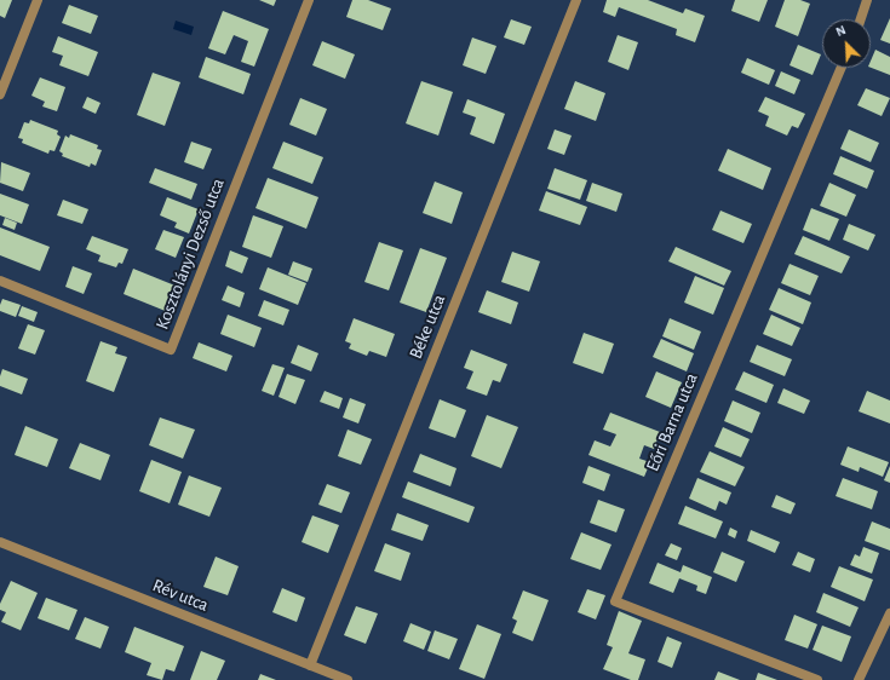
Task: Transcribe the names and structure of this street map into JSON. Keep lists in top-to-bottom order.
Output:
{
  "streets": {
    "street": [
      "Kosztolányi Dezső utca",
      "Béke utca",
      "Eőri Barna utca",
      "Rév utca"
    ]
  },
  "crossings": [
    ["Béke utca", "Rév utca"]
  ],
  "north": "top left"
}
